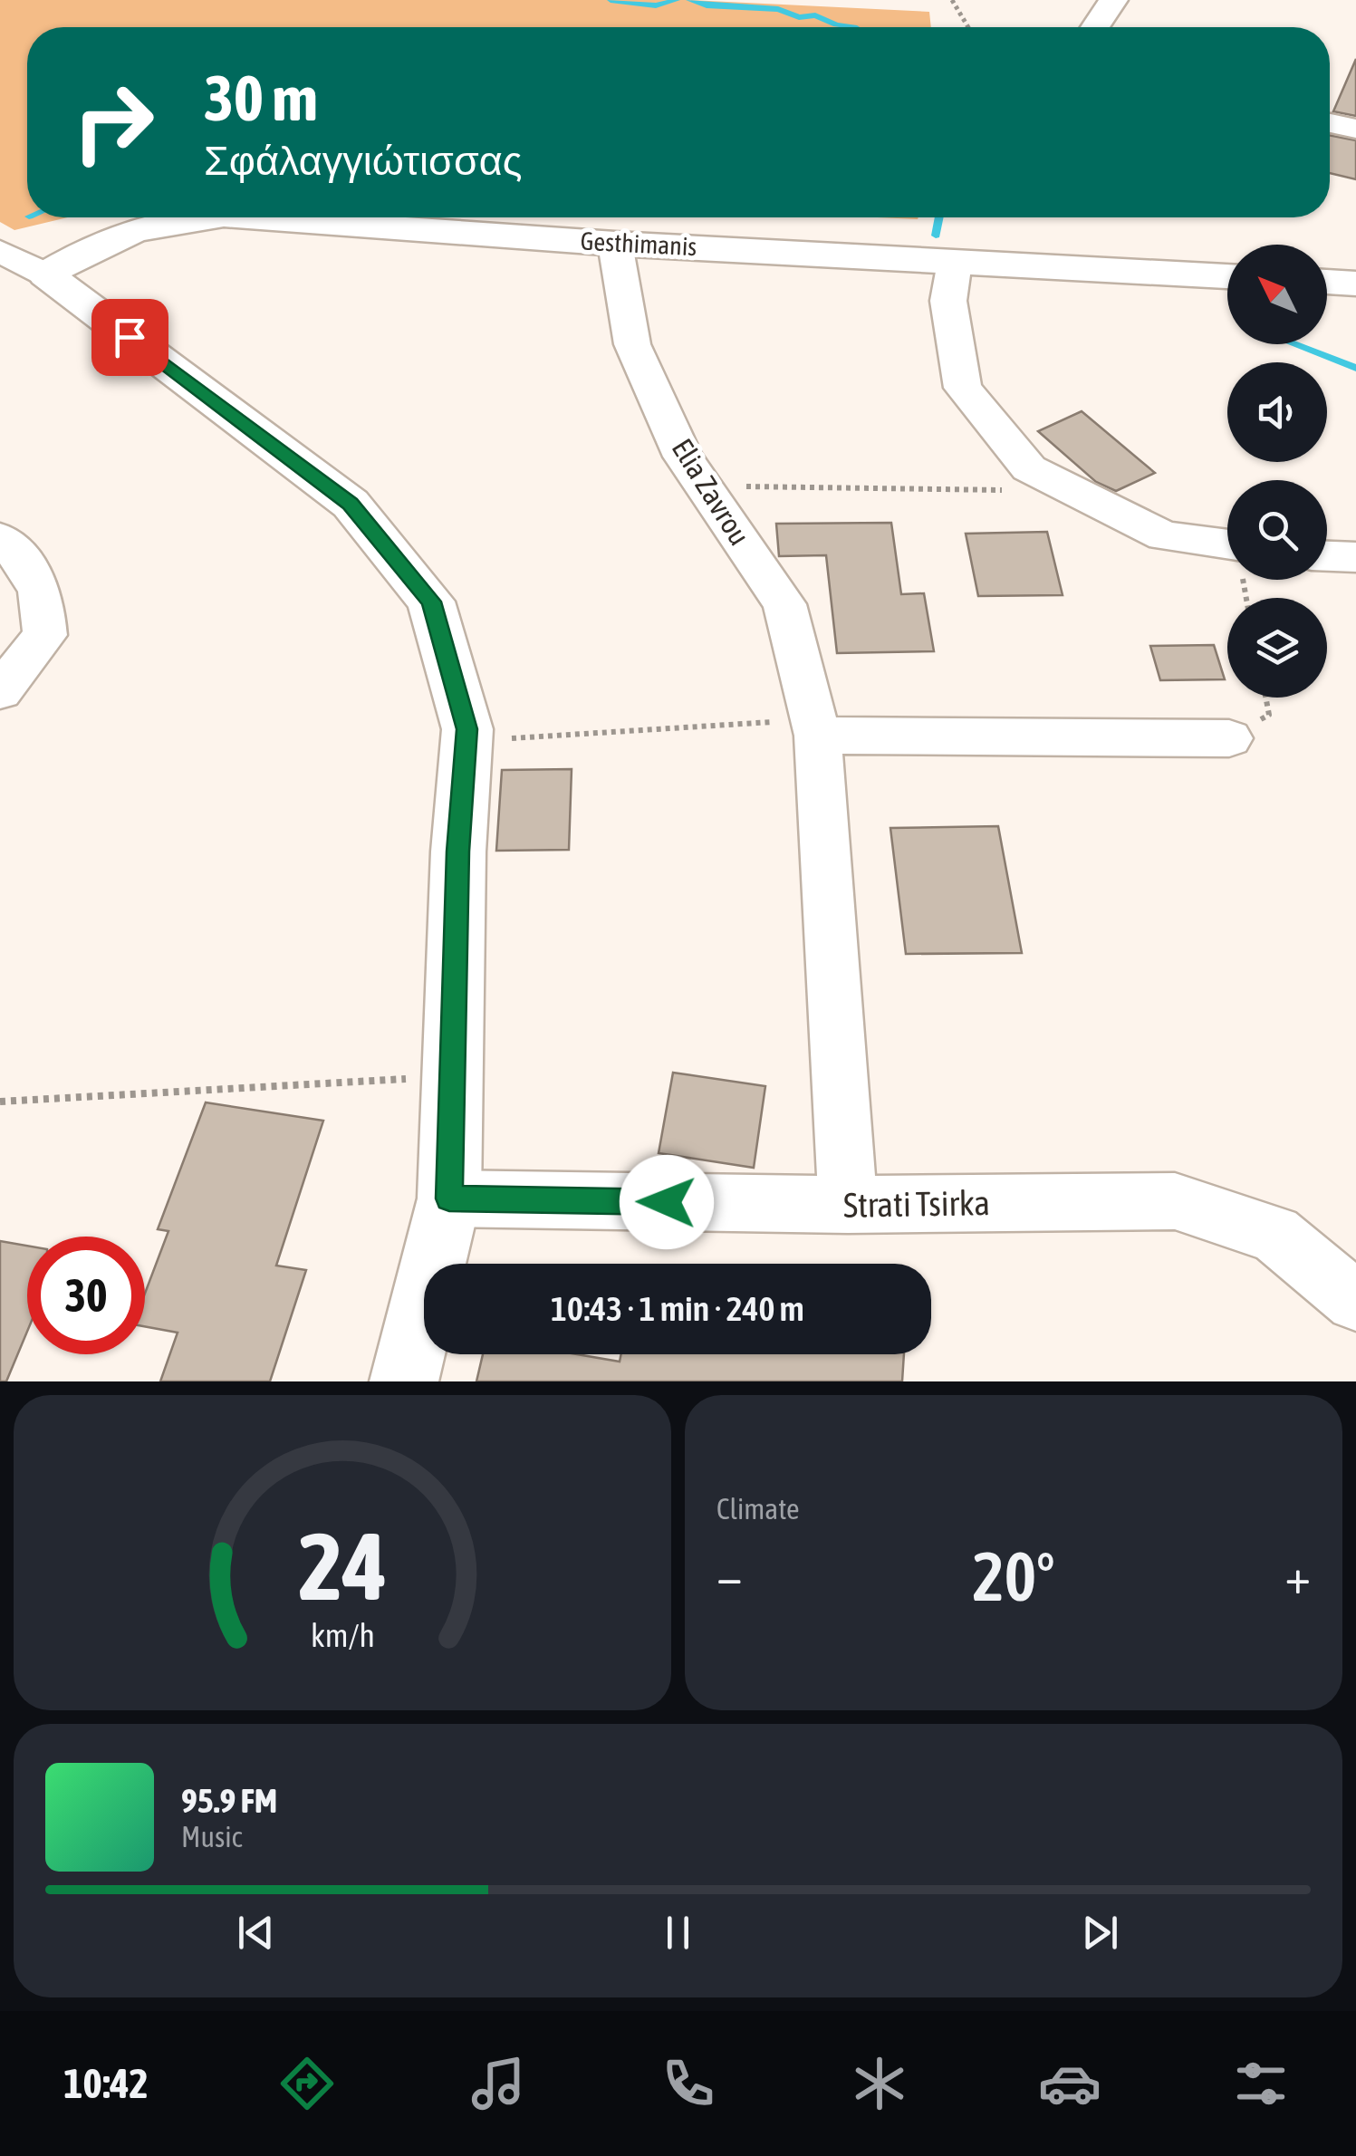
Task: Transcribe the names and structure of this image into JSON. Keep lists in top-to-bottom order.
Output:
{
  "streets": {
    "street": ["Gesthimanis", "Elia Zavrou", "Strati Tsirka"]
  },
  "crossings": [
    ["Gesthimanis", "Elia Zavrou"],
    ["Elia Zavrou", "Strati Tsirka"]
  ],
  "north": "top left",
  "page": {
    "turn": ["30 m", "Σφάλαγγιώτισσας"],
    "limit": "30",
    "trip": "10:43 · 1 min · 240 m",
    "tile": "Climate",
    "heat": ["−", "20°", "+"],
    "song": ["95.9 FM", "Music"],
    "tabs": "10:42",
    "gauge": ["24", "km/h"]
  }
}
